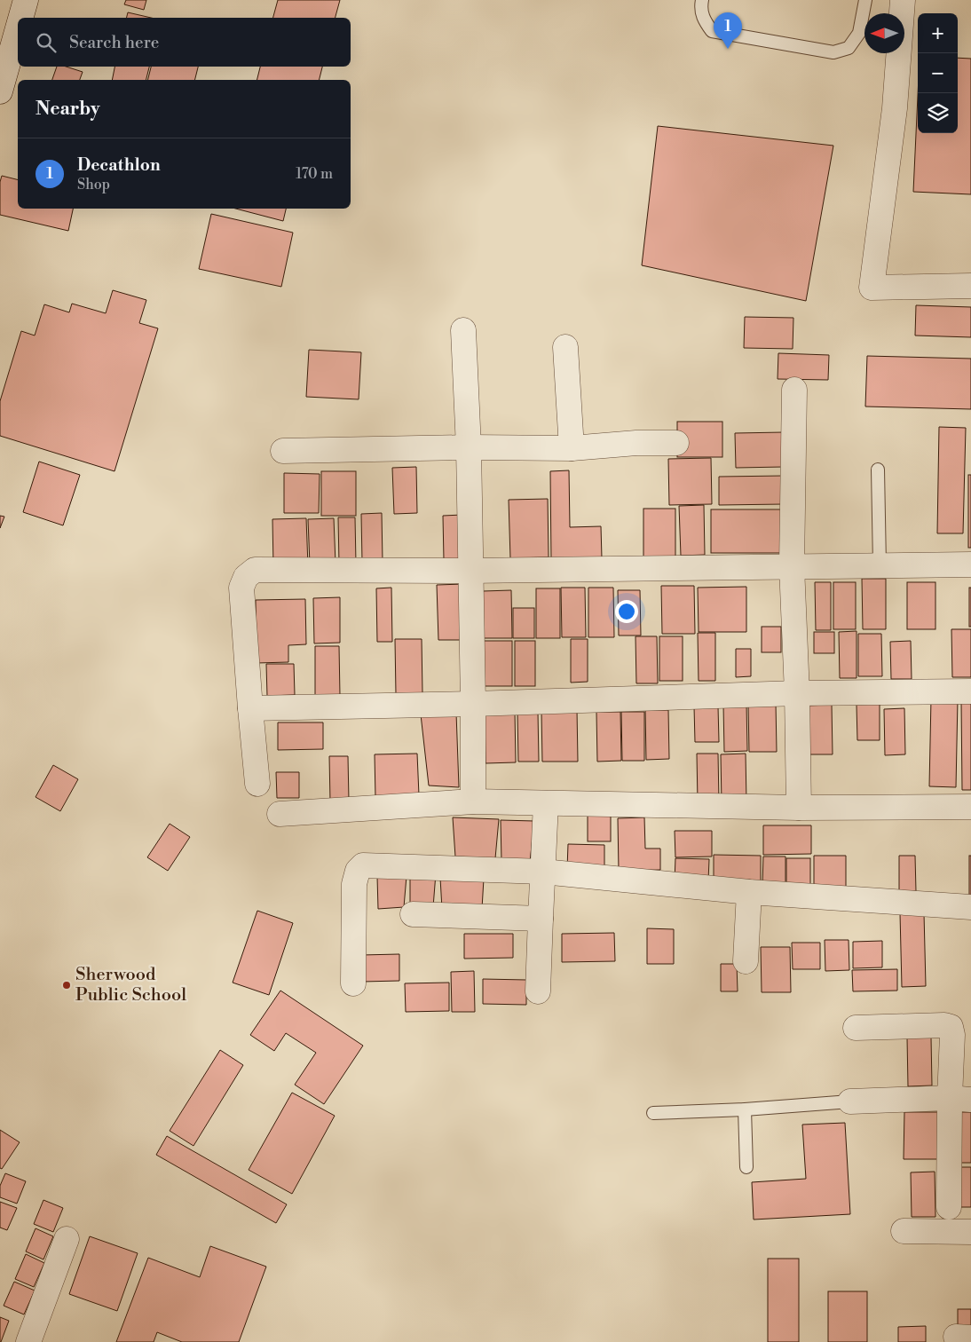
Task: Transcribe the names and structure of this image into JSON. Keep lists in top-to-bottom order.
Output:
{
  "places": ["Sherwood Public School"],
  "north": "left",
  "page": {
    "pins": "1",
    "map_buttons": ["+", "−"],
    "search": "Search here",
    "heading": "Nearby",
    "list": [
      {
        "mark": "1",
        "name": "Decathlon",
        "note": "Shop",
        "value": "170 m"
      }
    ]
  }
}
